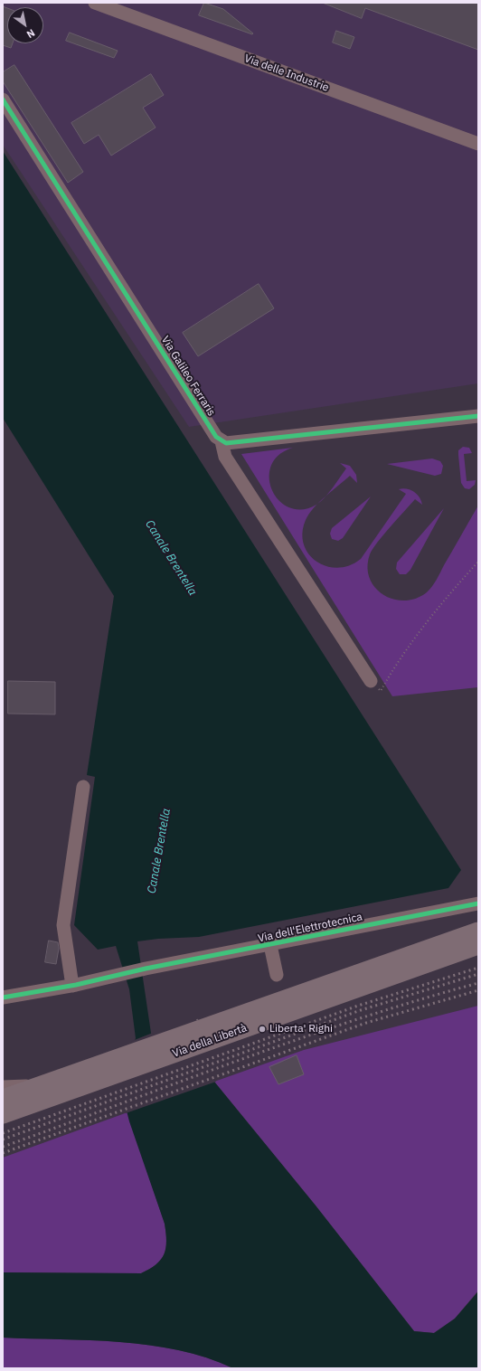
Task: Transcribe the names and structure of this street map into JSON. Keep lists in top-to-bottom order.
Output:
{
  "streets": {
    "highway": ["Via della Libertà"],
    "street": ["Via delle Industrie", "Via Galileo Ferraris", "Via dell'Elettrotecnica"]
  },
  "water": ["Canale Brentella"],
  "places": ["Liberta' Righi"],
  "north": "bottom right"
}
